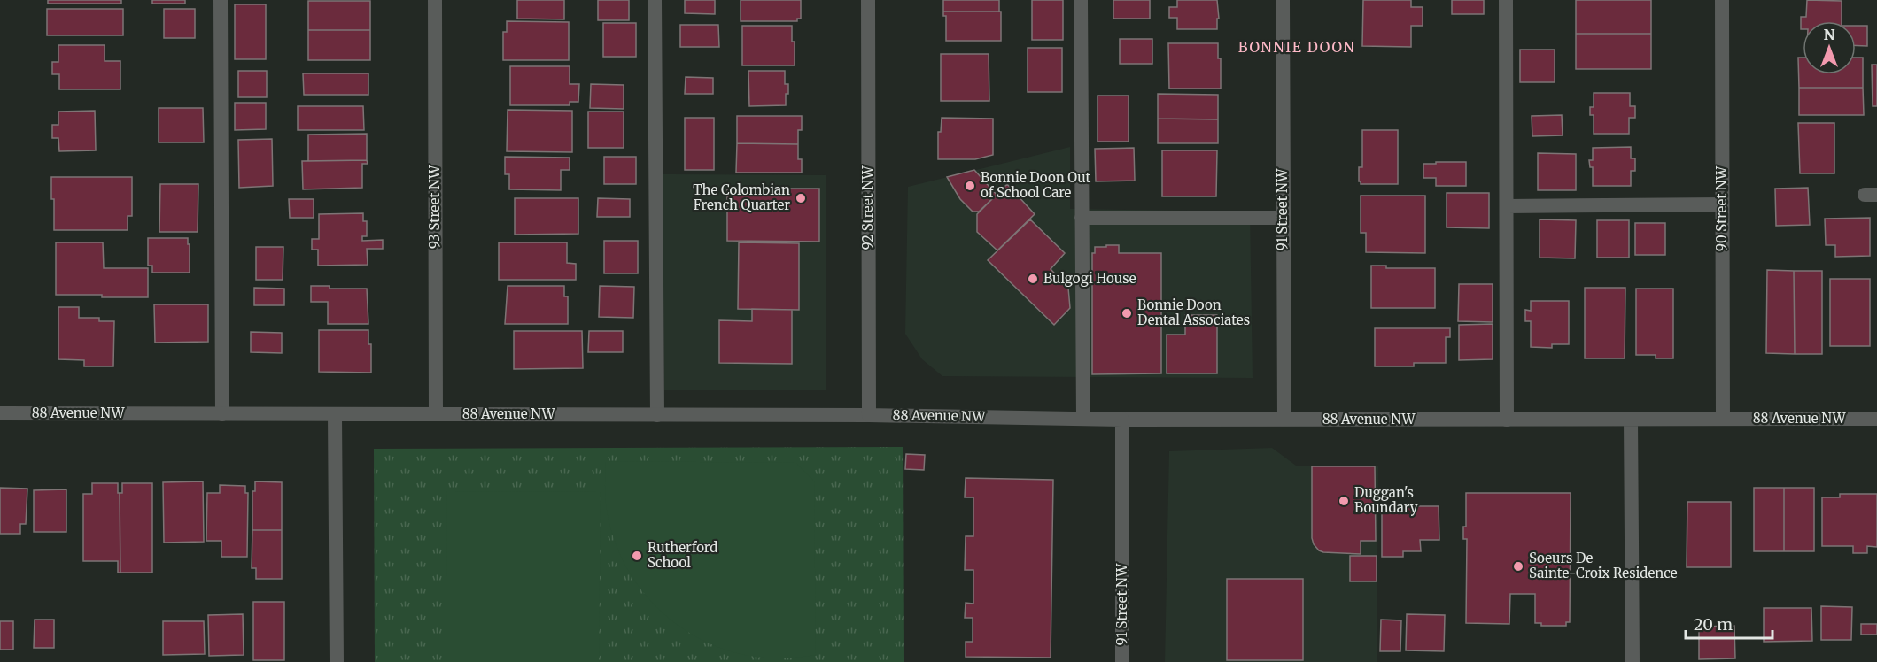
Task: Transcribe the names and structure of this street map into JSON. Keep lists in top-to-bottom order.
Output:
{
  "streets": {
    "street": [
      "93 Street NW",
      "92 Street NW",
      "90 Street NW",
      "91 Street NW",
      "88 Avenue NW"
    ]
  },
  "crossings": [
    ["93 Street NW", "88 Avenue NW"],
    ["92 Street NW", "88 Avenue NW"],
    ["90 Street NW", "88 Avenue NW"],
    ["91 Street NW", "88 Avenue NW"]
  ],
  "districts": ["BONNIE DOON"],
  "places": [
    "Bonnie Doon Out of School Care",
    "The Colombian French Quarter",
    "Bulgogi House",
    "Bonnie Doon Dental Associates",
    "Duggan's Boundary",
    "Rutherford School",
    "Soeurs De Sainte-Croix Residence"
  ],
  "scale_bar": "20 m",
  "north": "top"
}
